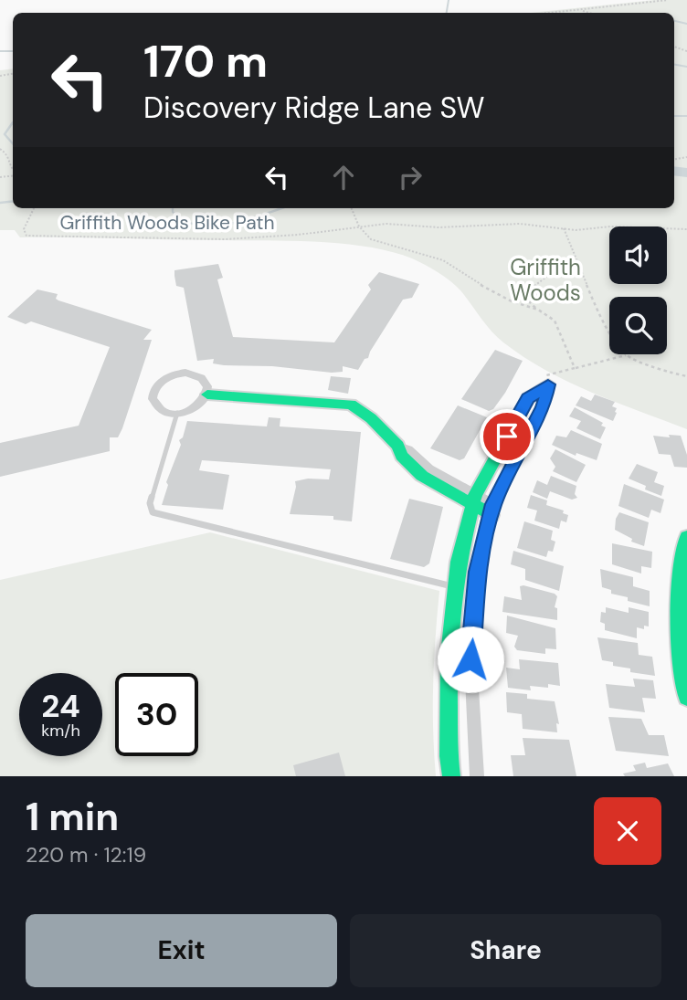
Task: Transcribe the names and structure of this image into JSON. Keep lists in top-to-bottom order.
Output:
{
  "streets": {
    "path": ["Griffith Woods Bike Path"]
  },
  "parks": ["Griffith Woods"],
  "page": {
    "turn": ["170 m", "Discovery Ridge Lane SW"],
    "speed": "24 km/h",
    "limit": "30",
    "heading": ["1 min", "220 m · 12:19"],
    "buttons": ["Exit", "Share"]
  }
}
